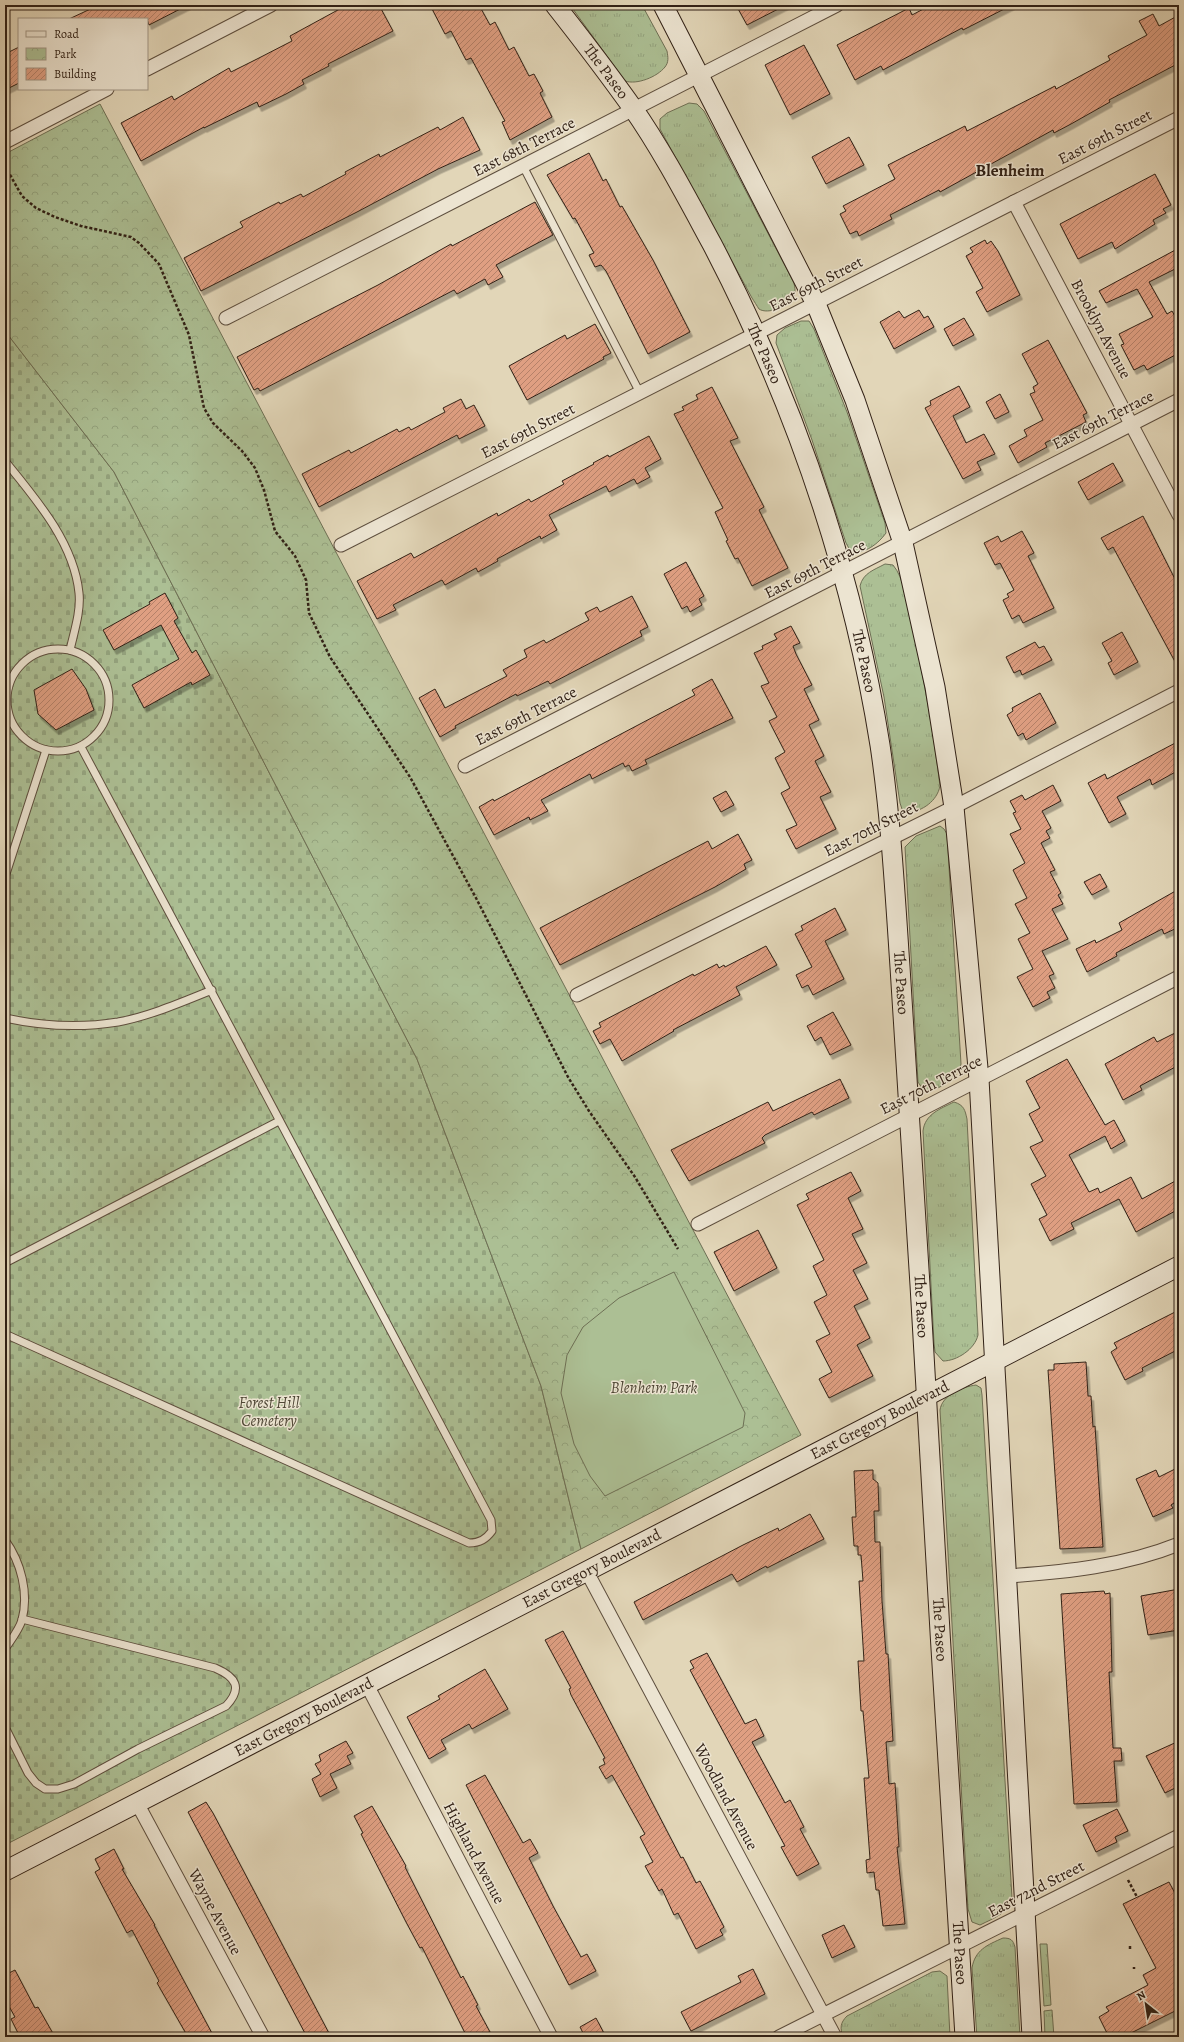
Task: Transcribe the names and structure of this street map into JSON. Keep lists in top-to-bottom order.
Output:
{
  "streets": {
    "main road": ["The Paseo", "East Gregory Boulevard"],
    "street": [
      "East 69th Street",
      "East 68th Terrace",
      "Brooklyn Avenue",
      "East 69th Terrace",
      "East 70th Street",
      "East 70th Terrace",
      "Woodland Avenue",
      "Highland Avenue",
      "East 72nd Street",
      "Wayne Avenue"
    ]
  },
  "crossings": [
    ["The Paseo", "East 69th Street"],
    ["The Paseo", "East 68th Terrace"],
    ["The Paseo", "East 69th Terrace"],
    ["The Paseo", "East 70th Street"],
    ["The Paseo", "East 70th Terrace"],
    ["The Paseo", "East Gregory Boulevard"],
    ["The Paseo", "East 72nd Street"],
    ["East 69th Street", "Brooklyn Avenue"],
    ["Brooklyn Avenue", "East 69th Terrace"],
    ["East Gregory Boulevard", "Woodland Avenue"],
    ["East Gregory Boulevard", "Highland Avenue"],
    ["East Gregory Boulevard", "Wayne Avenue"],
    ["Woodland Avenue", "East 72nd Street"]
  ],
  "districts": ["Blenheim"],
  "parks": ["Blenheim Park", "Forest Hill Cemetery"],
  "legend": ["Road", "Park", "Building"],
  "north": "top left"
}
